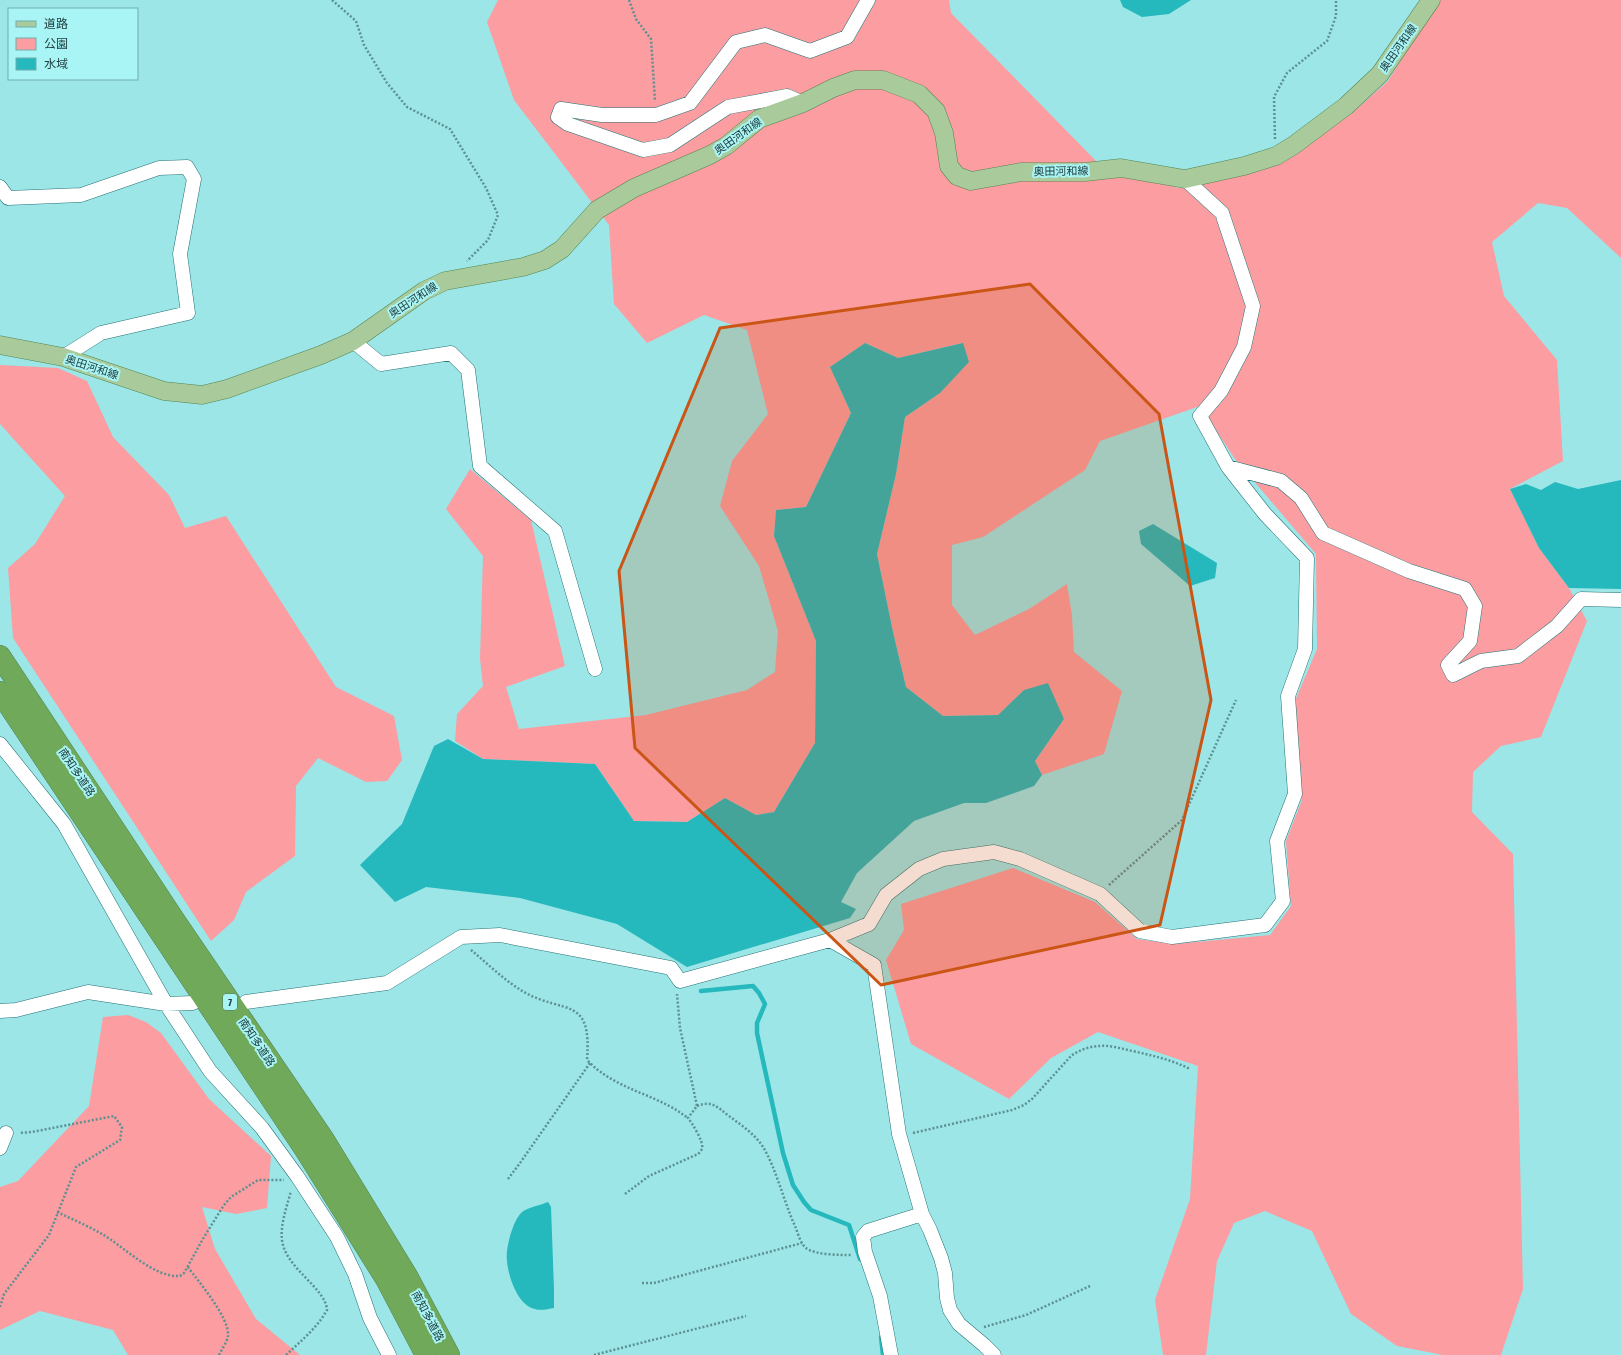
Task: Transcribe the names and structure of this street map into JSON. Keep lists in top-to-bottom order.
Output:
{
  "streets": {
    "highway": ["南知多道路", "7"],
    "main road": ["奥田河和線"]
  },
  "legend": ["道路", "公園", "水域"]
}
